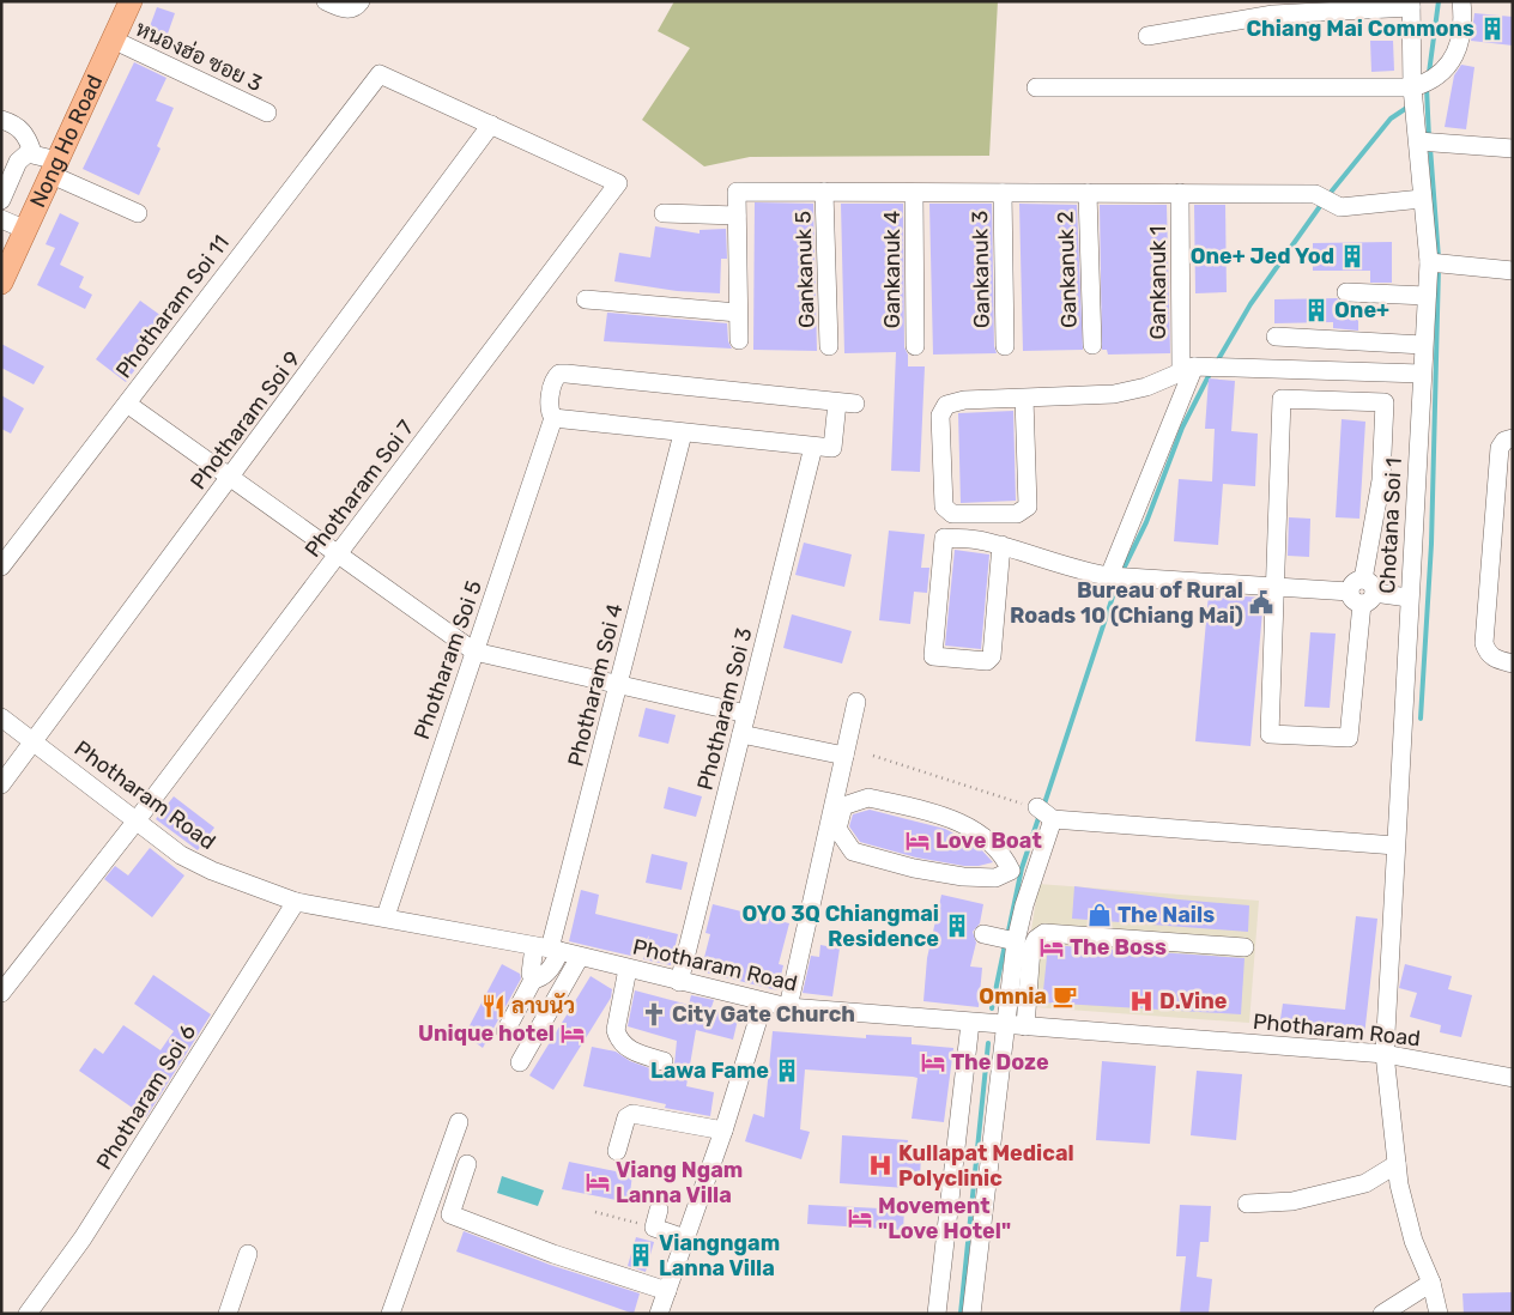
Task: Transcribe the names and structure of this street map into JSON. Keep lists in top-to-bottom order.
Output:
{
  "streets": {
    "main road": ["Nong Ho Road"],
    "street": [
      "หนองฮ่อ ซอย 3",
      "Gankanuk 5",
      "Gankanuk 4",
      "Gankanuk 3",
      "Gankanuk 2",
      "Gankanuk 1",
      "Photharam Soi 11",
      "Photharam Soi 9",
      "Photharam Soi 7",
      "Chotana Soi 1",
      "Photharam Soi 5",
      "Photharam Soi 4",
      "Photharam Soi 3",
      "Photharam Road",
      "Photharam Soi 6"
    ]
  },
  "crossings": [
    ["หนองฮ่อ ซอย 3", "Nong Ho Road"],
    ["Photharam Soi 11", "Photharam Soi 9"],
    ["Photharam Soi 11", "Photharam Soi 7"],
    ["Photharam Soi 9", "Photharam Soi 7"],
    ["Photharam Soi 9", "Photharam Road"],
    ["Photharam Soi 7", "Photharam Road"],
    ["Chotana Soi 1", "Photharam Road"],
    ["Photharam Soi 5", "Photharam Road"],
    ["Photharam Soi 4", "Photharam Road"],
    ["Photharam Soi 3", "Photharam Road"],
    ["Photharam Road", "Photharam Soi 6"]
  ],
  "places": {
    "building": [
      "Chiang Mai Commons",
      "One+ Jed Yod",
      "One+",
      "OYO 3Q Chiangmai Residence",
      "Lawa Fame",
      "Viangngam Lanna Villa"
    ],
    "public building": ["Bureau of Rural Roads 10 (Chiang Mai)"],
    "hotel": [
      "Love Boat",
      "The Boss",
      "Unique hotel",
      "The Doze",
      "Viang Ngam Lanna Villa",
      "Movement \"Love Hotel\""
    ],
    "shop": ["The Nails"],
    "cafe": ["Omnia"],
    "hospital": ["D.Vine", "Kullapat Medical Polyclinic"],
    "restaurant": ["ลาบนัว"],
    "church": ["City Gate Church"]
  }
}
